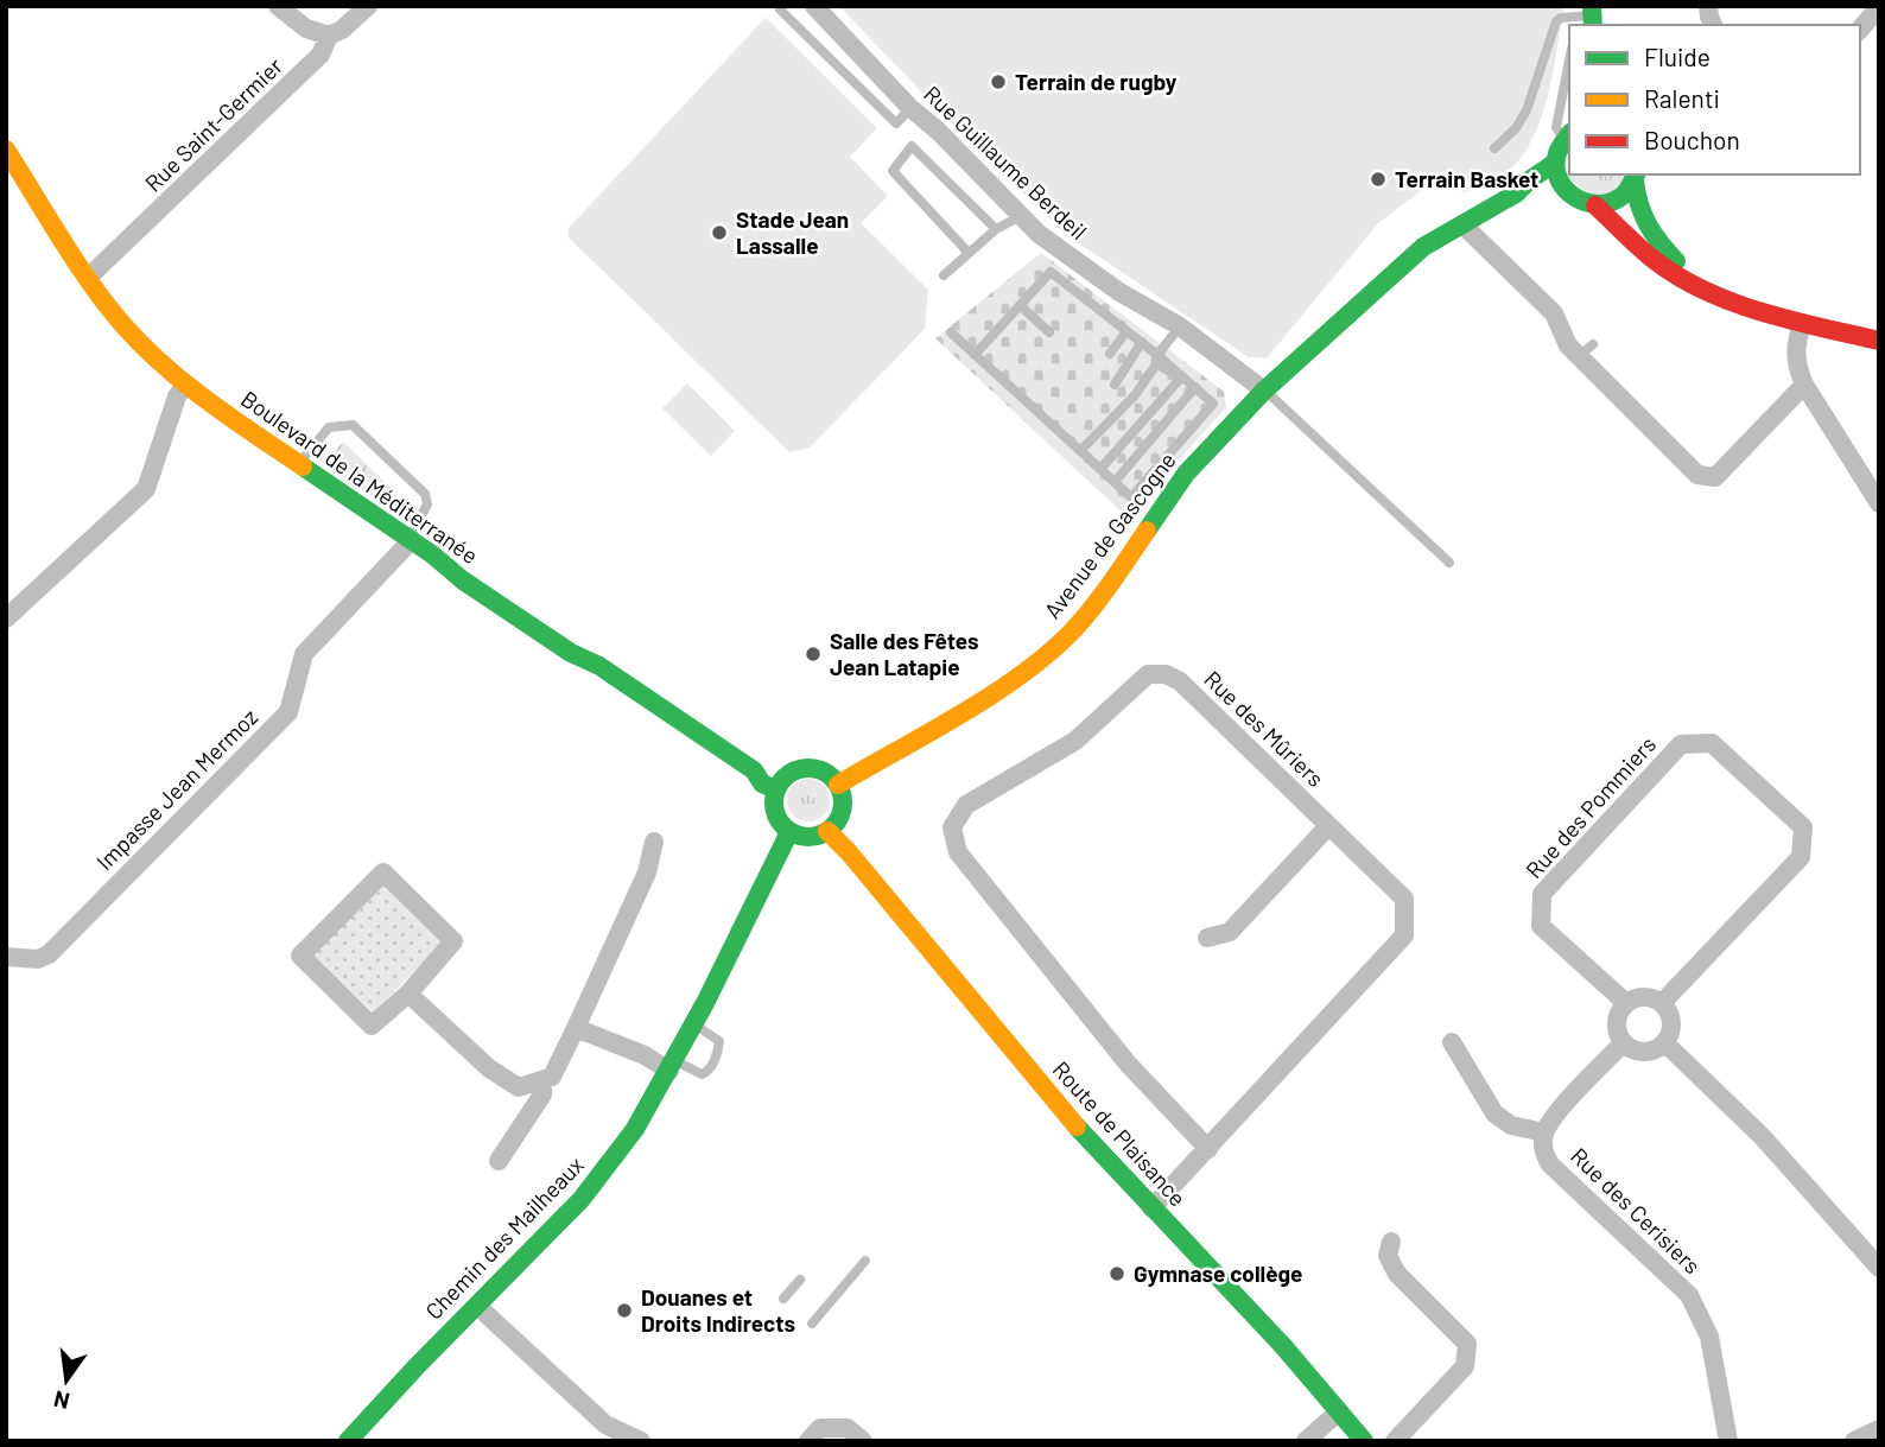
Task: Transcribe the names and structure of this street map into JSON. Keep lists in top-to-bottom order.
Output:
{
  "streets": {
    "main road": [
      "Boulevard de la Méditerranée",
      "Avenue de Gascogne",
      "Route de Plaisance",
      "Chemin des Mailheaux"
    ],
    "street": [
      "Rue Saint-Germier",
      "Rue Guillaume Berdeil",
      "Rue des Mûriers",
      "Impasse Jean Mermoz",
      "Rue des Pommiers",
      "Rue des Cerisiers"
    ]
  },
  "crossings": [
    ["Rue Saint-Germier", "Boulevard de la Méditerranée"],
    ["Rue Guillaume Berdeil", "Avenue de Gascogne"],
    ["Boulevard de la Méditerranée", "Avenue de Gascogne"],
    ["Boulevard de la Méditerranée", "Impasse Jean Mermoz"],
    ["Boulevard de la Méditerranée", "Route de Plaisance"],
    ["Boulevard de la Méditerranée", "Chemin des Mailheaux"],
    ["Avenue de Gascogne", "Route de Plaisance"],
    ["Avenue de Gascogne", "Chemin des Mailheaux"],
    ["Rue des Mûriers", "Route de Plaisance"],
    ["Route de Plaisance", "Chemin des Mailheaux"]
  ],
  "places": [
    "Terrain de rugby",
    "Terrain Basket",
    "Stade Jean Lassalle",
    "Salle des Fêtes Jean Latapie",
    "Gymnase collège",
    "Douanes et Droits Indirects"
  ],
  "legend": ["Fluide", "Ralenti", "Bouchon"],
  "north": "bottom"
}
